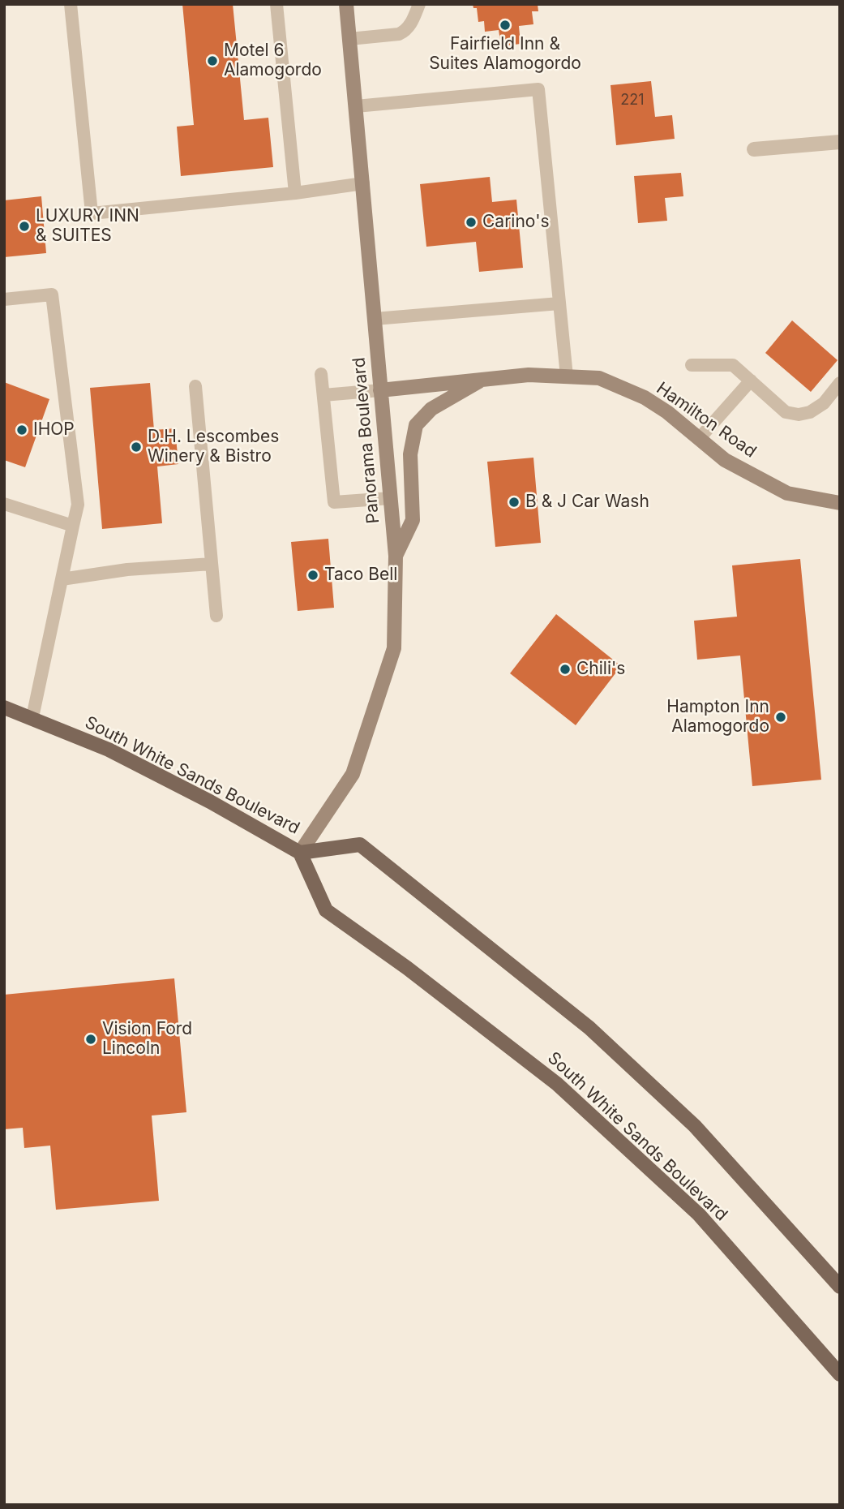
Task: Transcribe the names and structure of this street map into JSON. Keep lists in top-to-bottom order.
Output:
{
  "streets": {
    "main road": ["Hamilton Road", "Panorama Boulevard", "South White Sands Boulevard"]
  },
  "crossings": [
    ["Hamilton Road", "Panorama Boulevard"],
    ["Panorama Boulevard", "South White Sands Boulevard"]
  ],
  "places": [
    "Fairfield Inn & Suites Alamogordo",
    "Motel 6 Alamogordo",
    "Carino's",
    "LUXURY INN & SUITES",
    "IHOP",
    "D.H. Lescombes Winery & Bistro",
    "B & J Car Wash",
    "Taco Bell",
    "Chili's",
    "Hampton Inn Alamogordo",
    "Vision Ford Lincoln"
  ],
  "house_numbers": ["221"]
}
